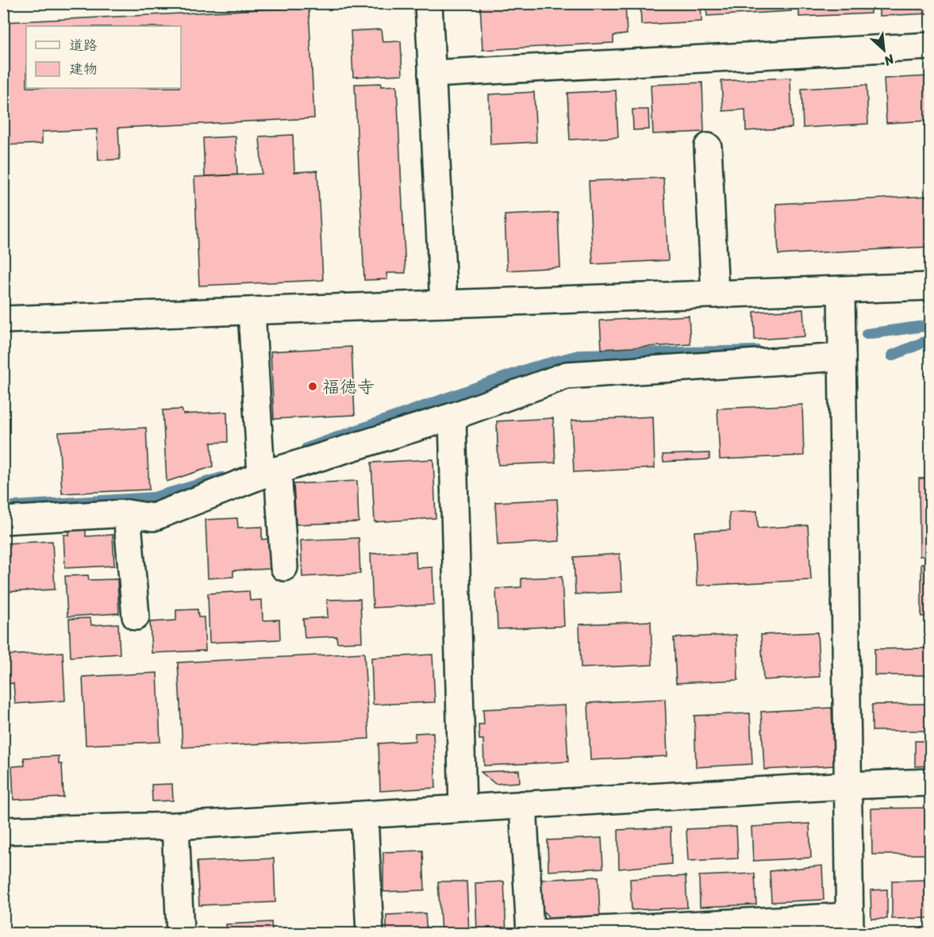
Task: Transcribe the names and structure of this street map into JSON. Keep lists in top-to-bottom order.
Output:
{
  "places": ["福徳寺"],
  "legend": ["道路", "建物"],
  "north": "bottom right"
}
